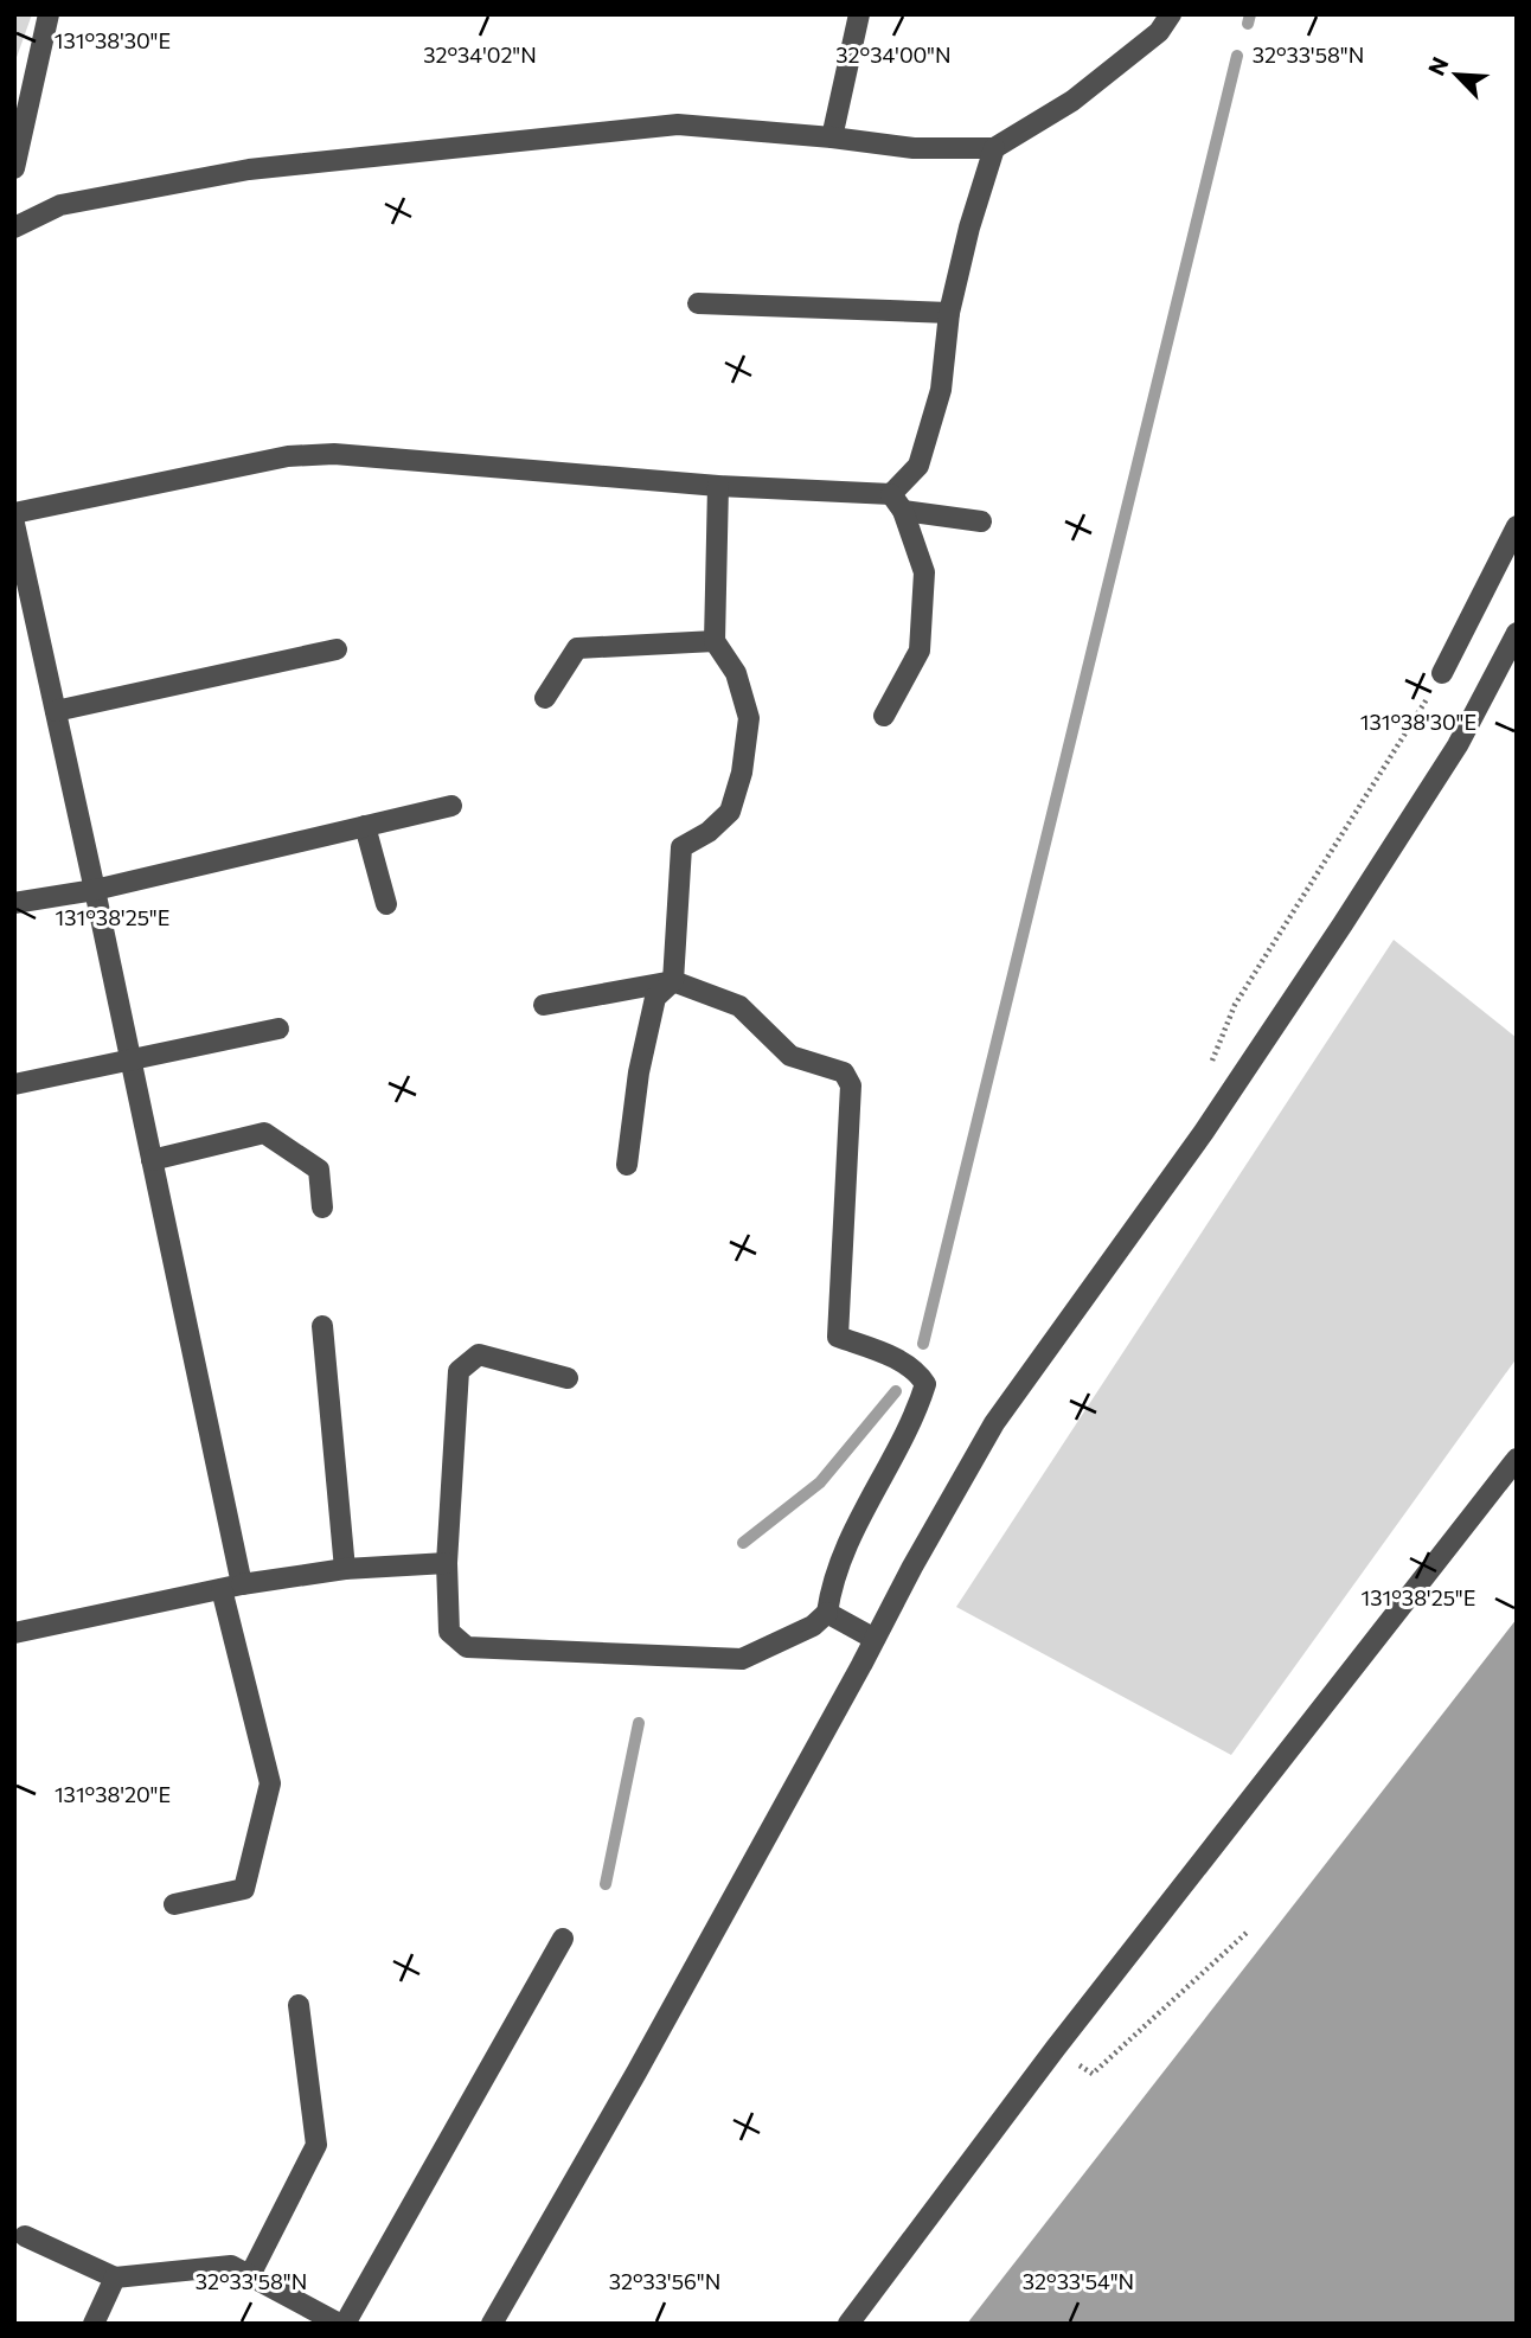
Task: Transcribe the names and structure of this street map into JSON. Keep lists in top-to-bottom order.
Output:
{
  "north": "top left",
  "coordinates": [
    "131°38'30\"E",
    "32°34'02\"N",
    "32°34'00\"N",
    "32°33'58\"N",
    "131°38'25\"E",
    "131°38'20\"E",
    "32°33'56\"N",
    "32°33'54\"N"
  ]
}
